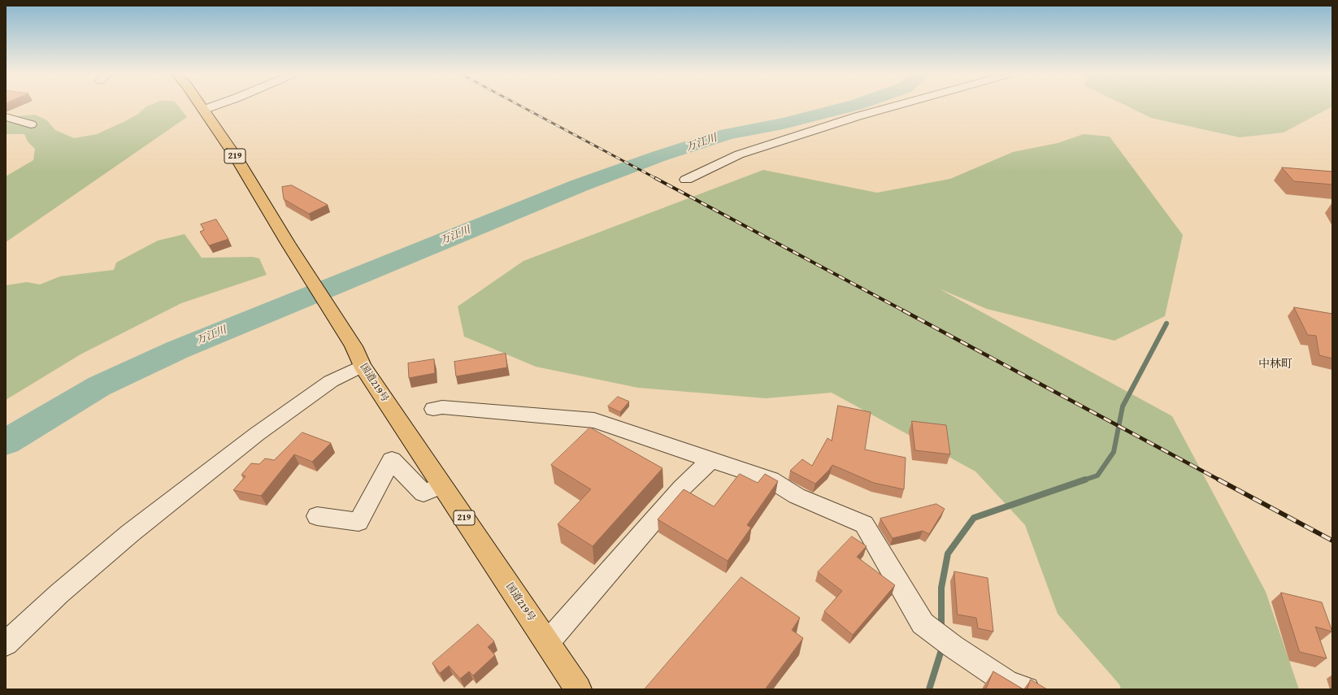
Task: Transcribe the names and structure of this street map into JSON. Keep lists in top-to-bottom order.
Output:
{
  "streets": {
    "highway": ["219", "国道219号"]
  },
  "districts": ["中林町"],
  "water": ["万江川"]
}
